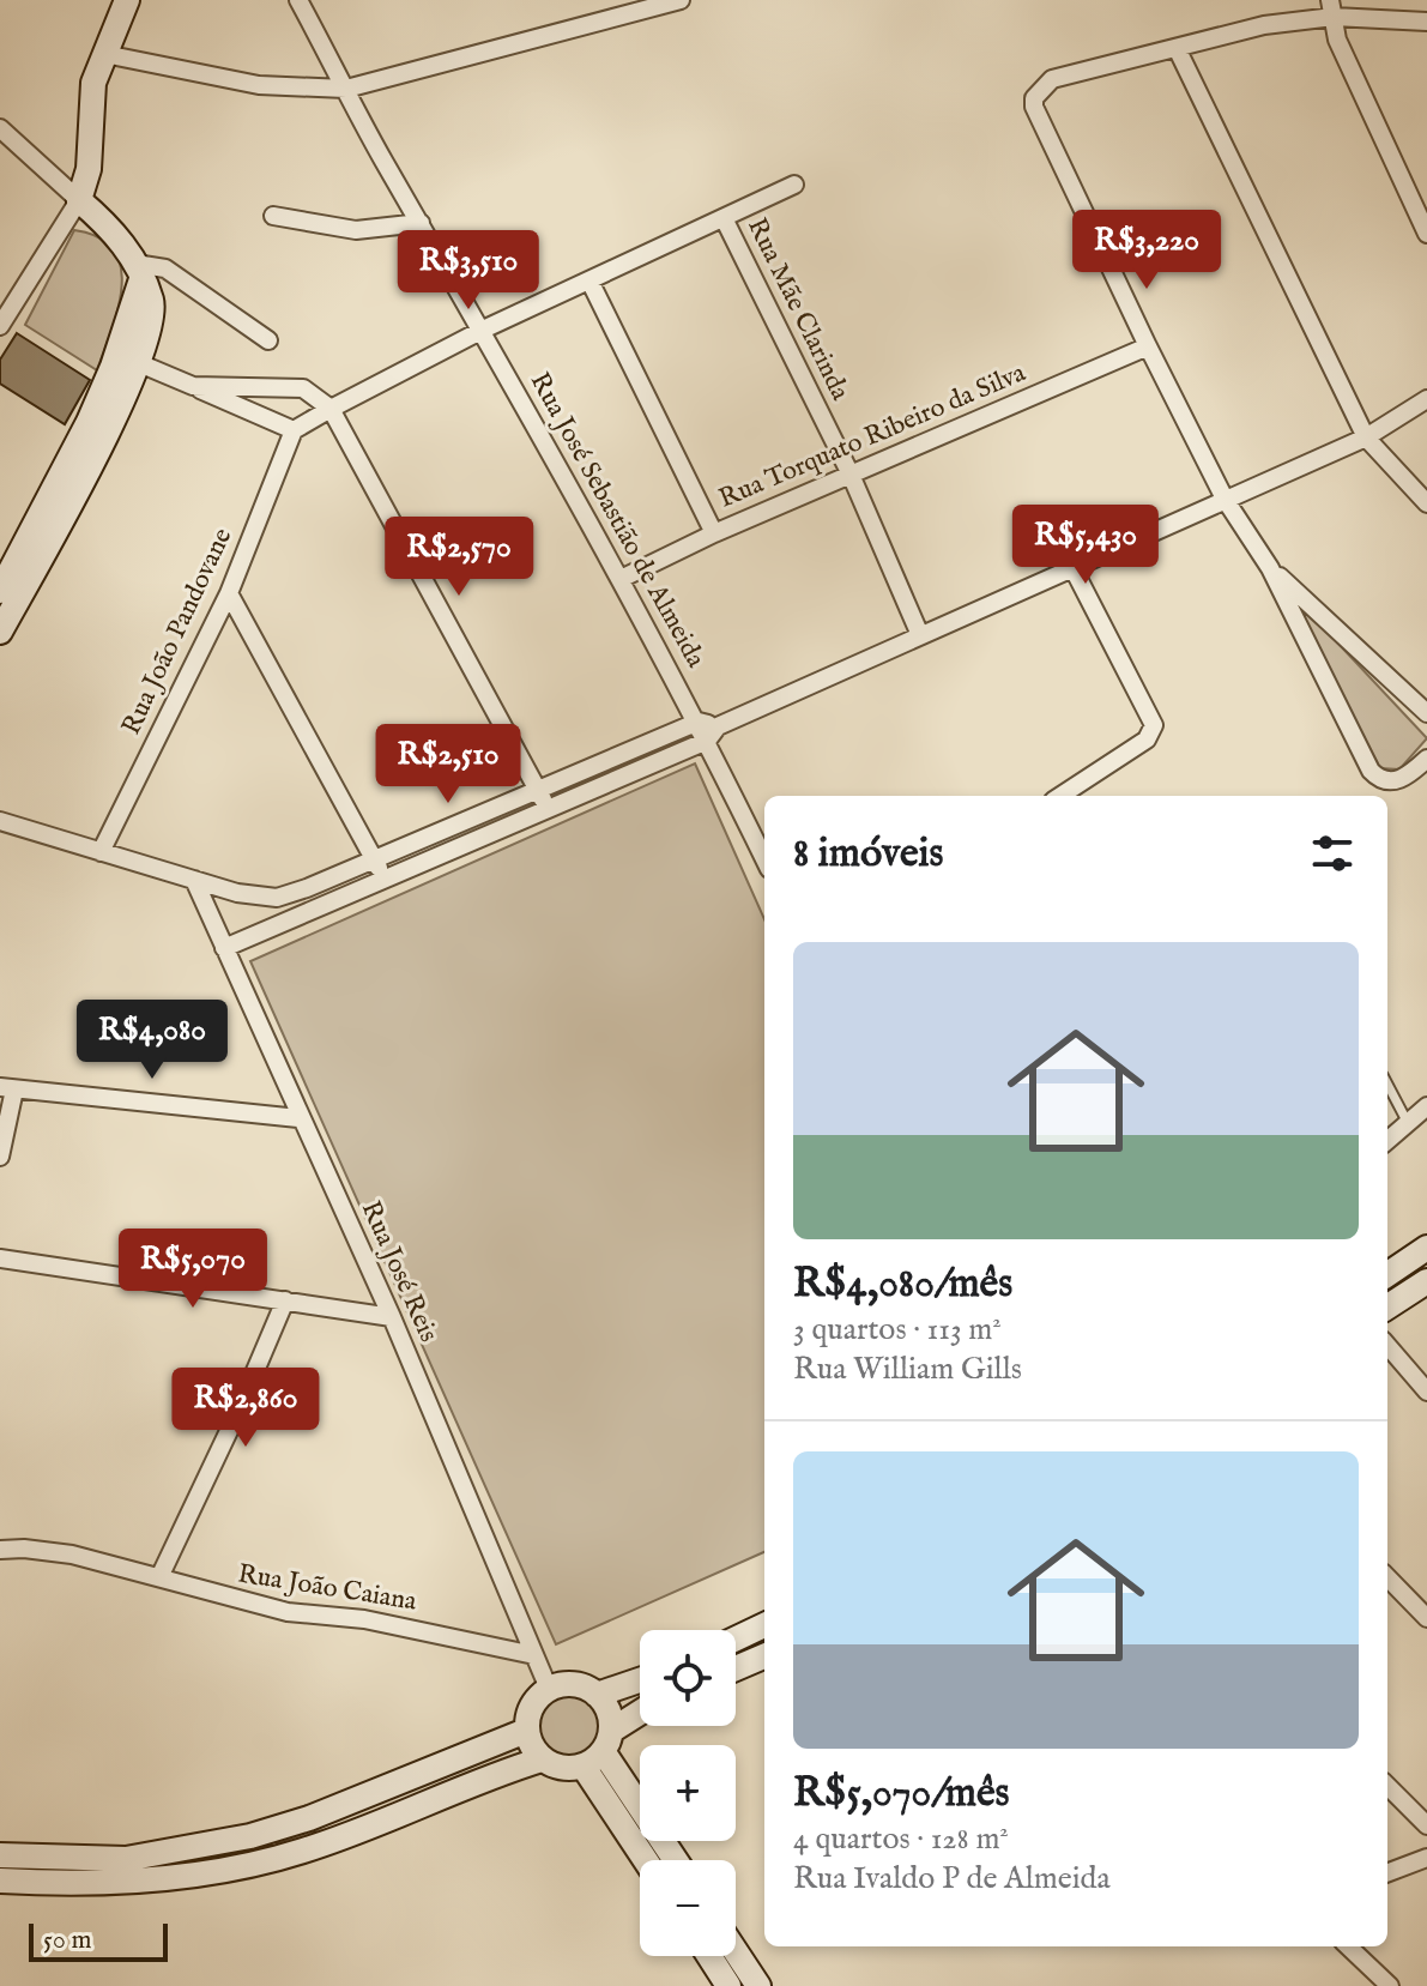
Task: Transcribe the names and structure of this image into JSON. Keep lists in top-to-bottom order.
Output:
{
  "streets": {
    "street": [
      "Rua Mãe Clarinda",
      "Rua Torquato Ribeiro da Silva",
      "Rua José Sebastião de Almeida",
      "Rua João Pandovane",
      "Rua José Reis",
      "Rua João Caiana"
    ]
  },
  "crossings": [
    ["Rua Mãe Clarinda", "Rua Torquato Ribeiro da Silva"],
    ["Rua Torquato Ribeiro da Silva", "Rua José Sebastião de Almeida"],
    ["Rua José Reis", "Rua João Caiana"]
  ],
  "scale_bar": "50 m",
  "page": {
    "price": [
      "R$3,220",
      "R$3,510",
      "R$5,430",
      "R$2,570",
      "R$2,510",
      "R$4,080",
      "R$5,070",
      "R$2,860"
    ],
    "heading": "8 imóveis",
    "list": [
      {
        "name": "R$4,080/mês",
        "note": "3 quartos · 113 m² · Rua William Gills"
      },
      {
        "name": "R$5,070/mês",
        "note": "4 quartos · 128 m² · Rua Ivaldo P de Almeida"
      }
    ],
    "map_buttons": ["+", "−"],
    "scale": "50 m"
  }
}
